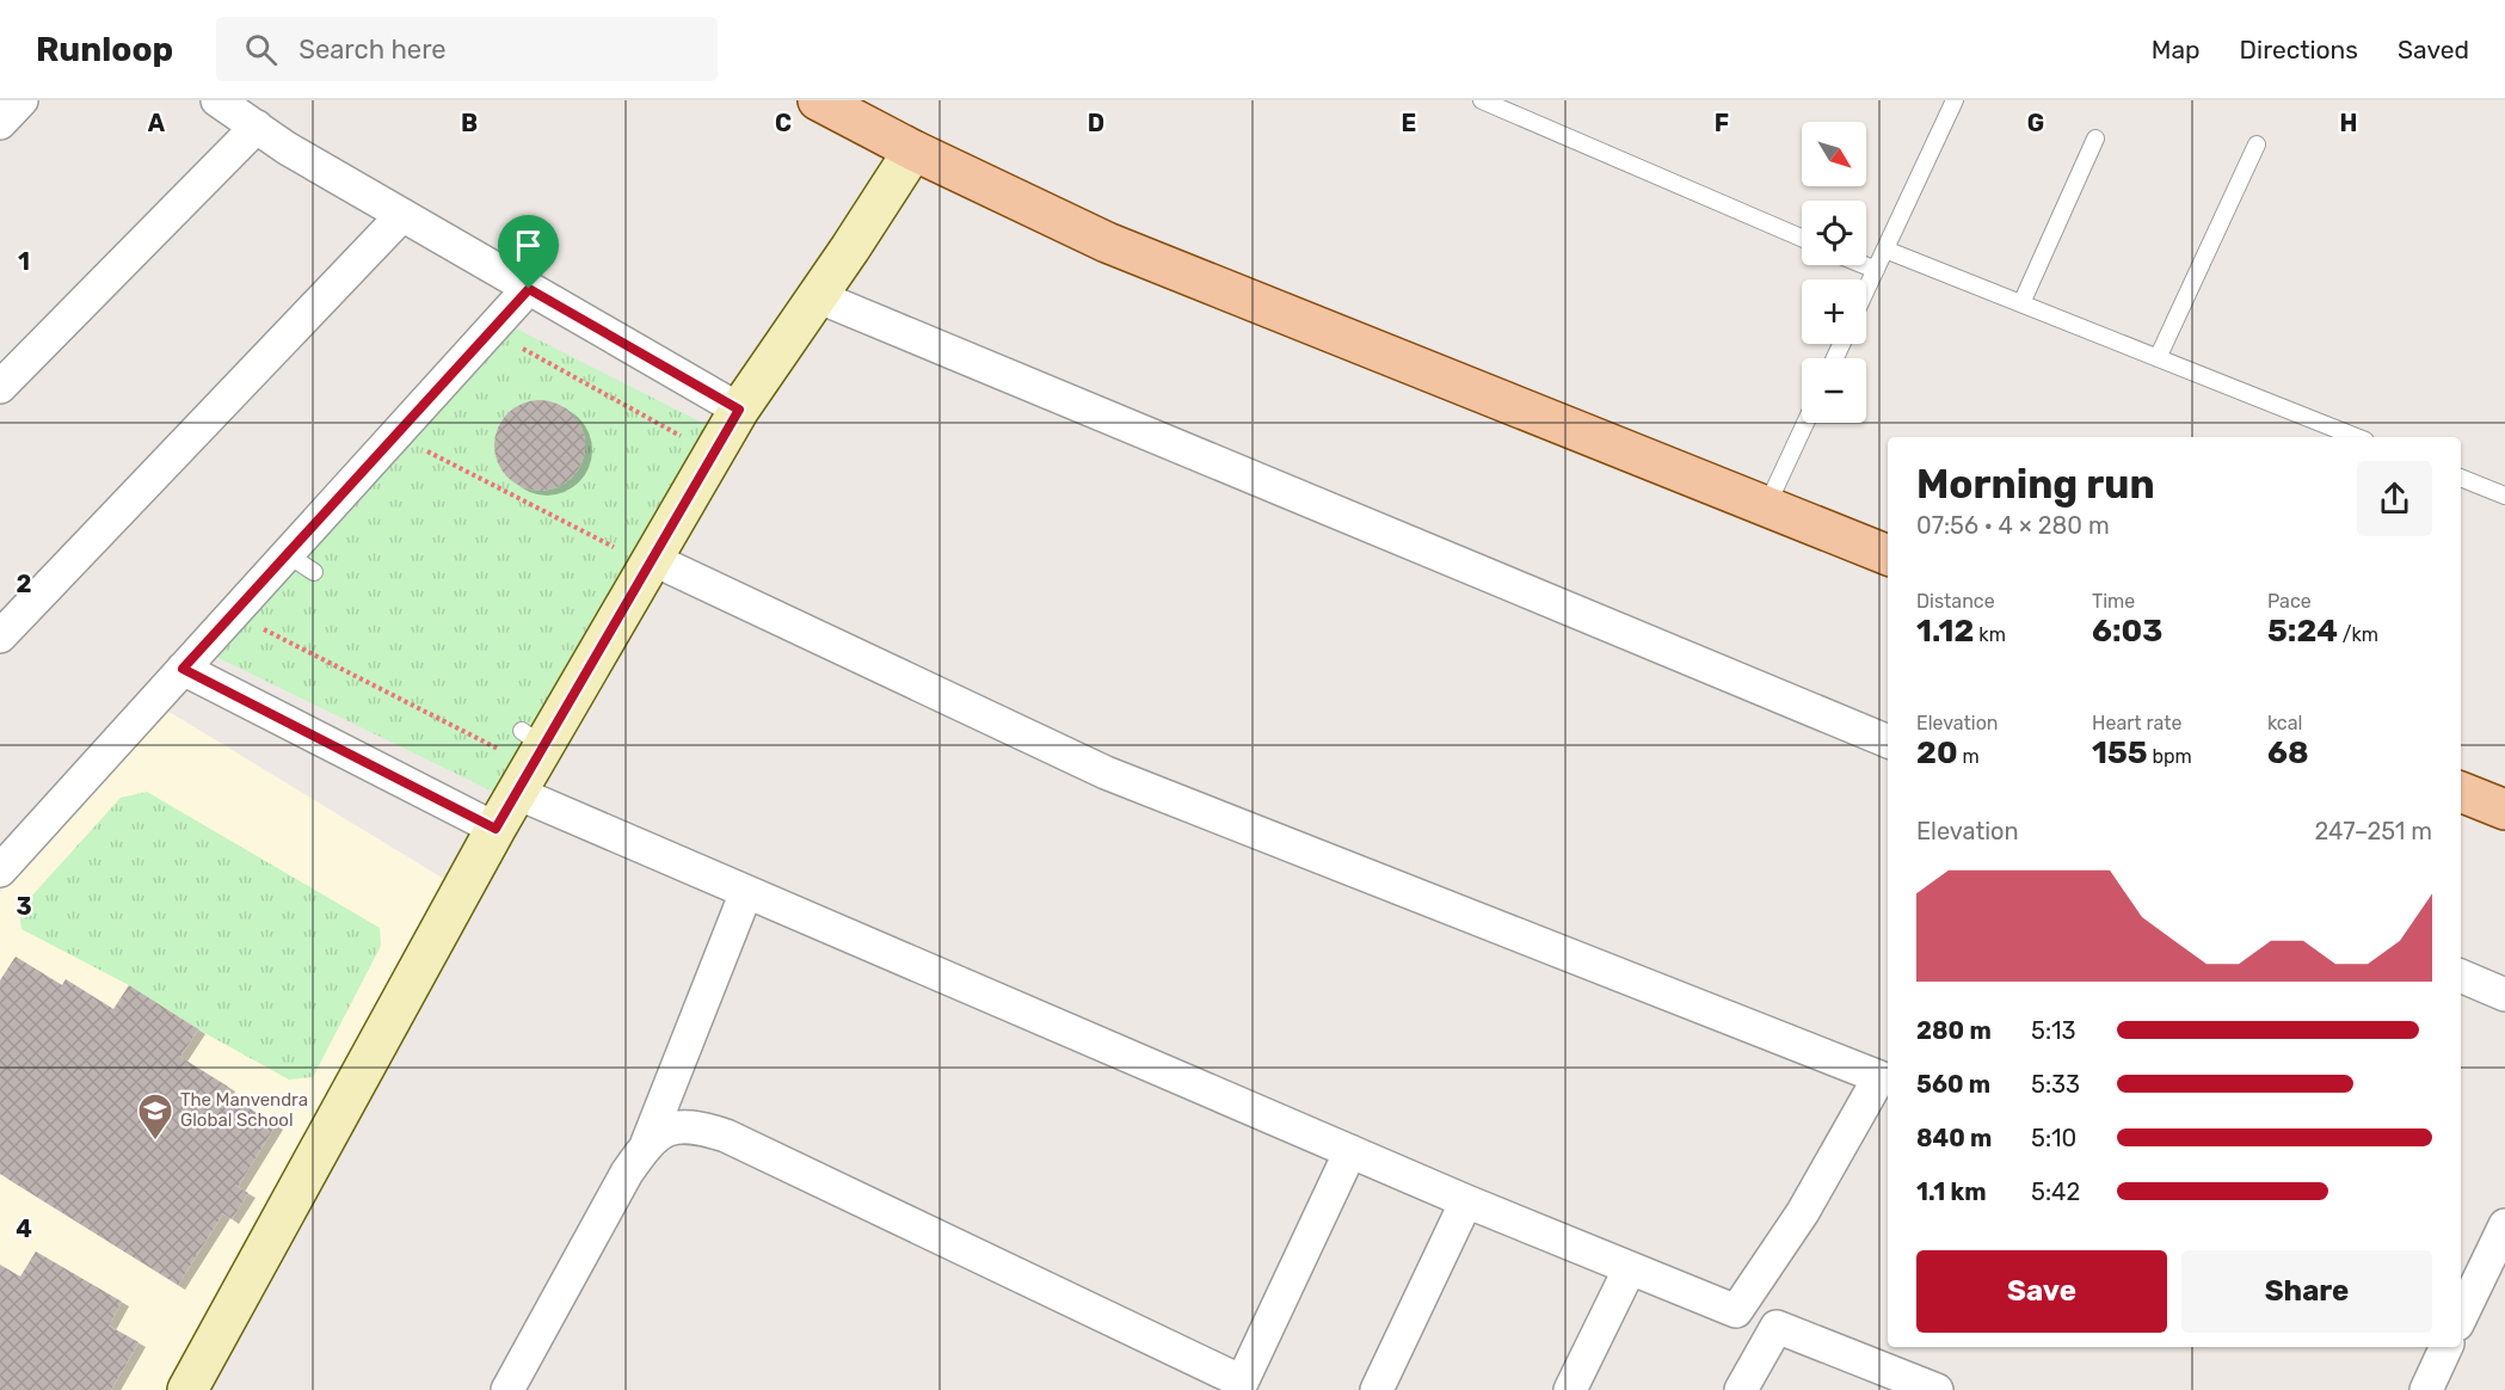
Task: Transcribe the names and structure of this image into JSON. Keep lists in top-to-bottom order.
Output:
{
  "places": {
    "school or university": ["The Manvendra Global School"]
  },
  "north": "bottom right",
  "page": {
    "header": "Runloop",
    "search": "Search here",
    "nav": ["Map", "Directions", "Saved"],
    "map_buttons": ["+", "−"],
    "heading": ["Morning run", "07:56 · 4 × 280 m"],
    "stats": [
      ["Distance", "1.12 km"],
      ["Time", "6:03"],
      ["Pace", "5:24 /km"],
      ["Elevation", "20 m"],
      ["Heart rate", "155 bpm"],
      ["kcal", "68"]
    ],
    "chart": ["Elevation", "247–251 m"],
    "list": [
      {
        "name": "280 m",
        "note": "5:13"
      },
      {
        "name": "560 m",
        "note": "5:33"
      },
      {
        "name": "840 m",
        "note": "5:10"
      },
      {
        "name": "1.1 km",
        "note": "5:42"
      }
    ],
    "buttons": ["Save", "Share"]
  },
  "grid": {
    "columns": [
      "A",
      "B",
      "C",
      "D",
      "E",
      "F",
      "G",
      "H"
    ],
    "rows": [
      "1",
      "2",
      "3",
      "4"
    ]
  }
}
